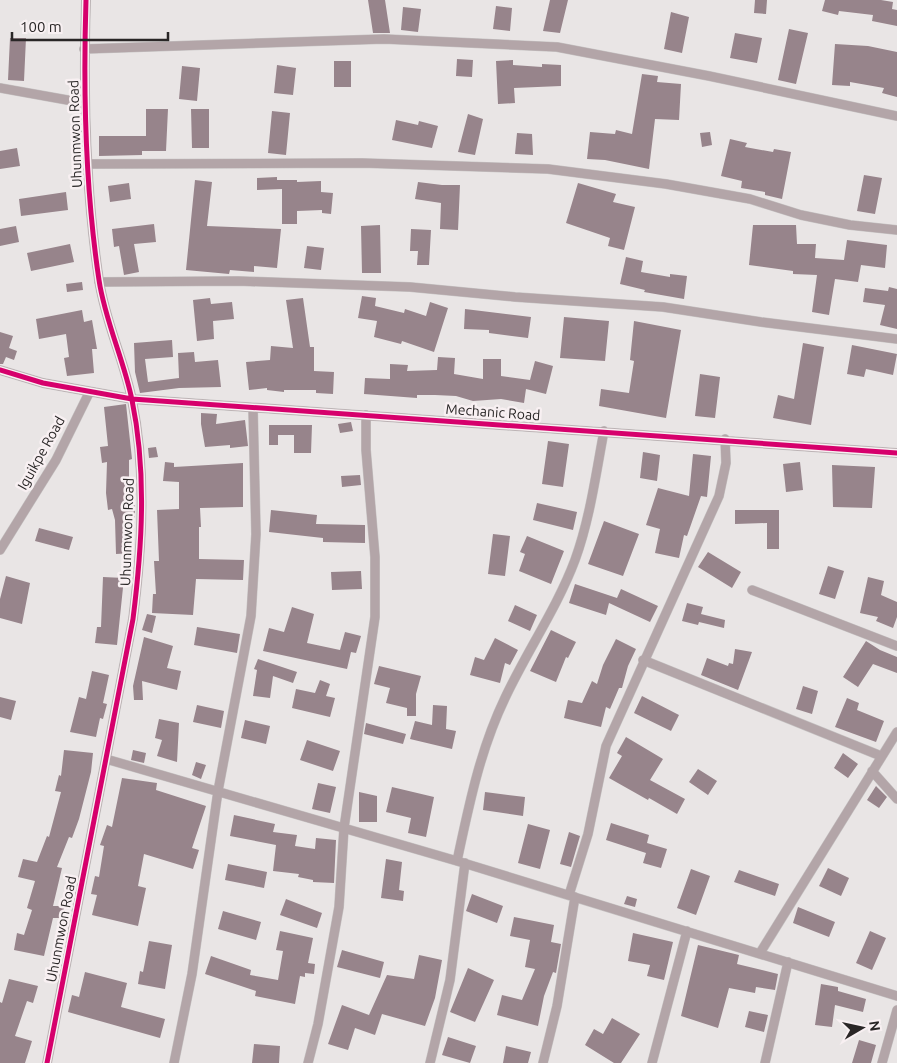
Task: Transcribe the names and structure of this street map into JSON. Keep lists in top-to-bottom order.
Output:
{
  "streets": {
    "street": ["Uhunmwon Road", "Mechanic Road", "Iguikpe Road"]
  },
  "crossings": [
    ["Uhunmwon Road", "Mechanic Road"],
    ["Mechanic Road", "Iguikpe Road"]
  ],
  "scale_bar": "100 m",
  "north": "right"
}
